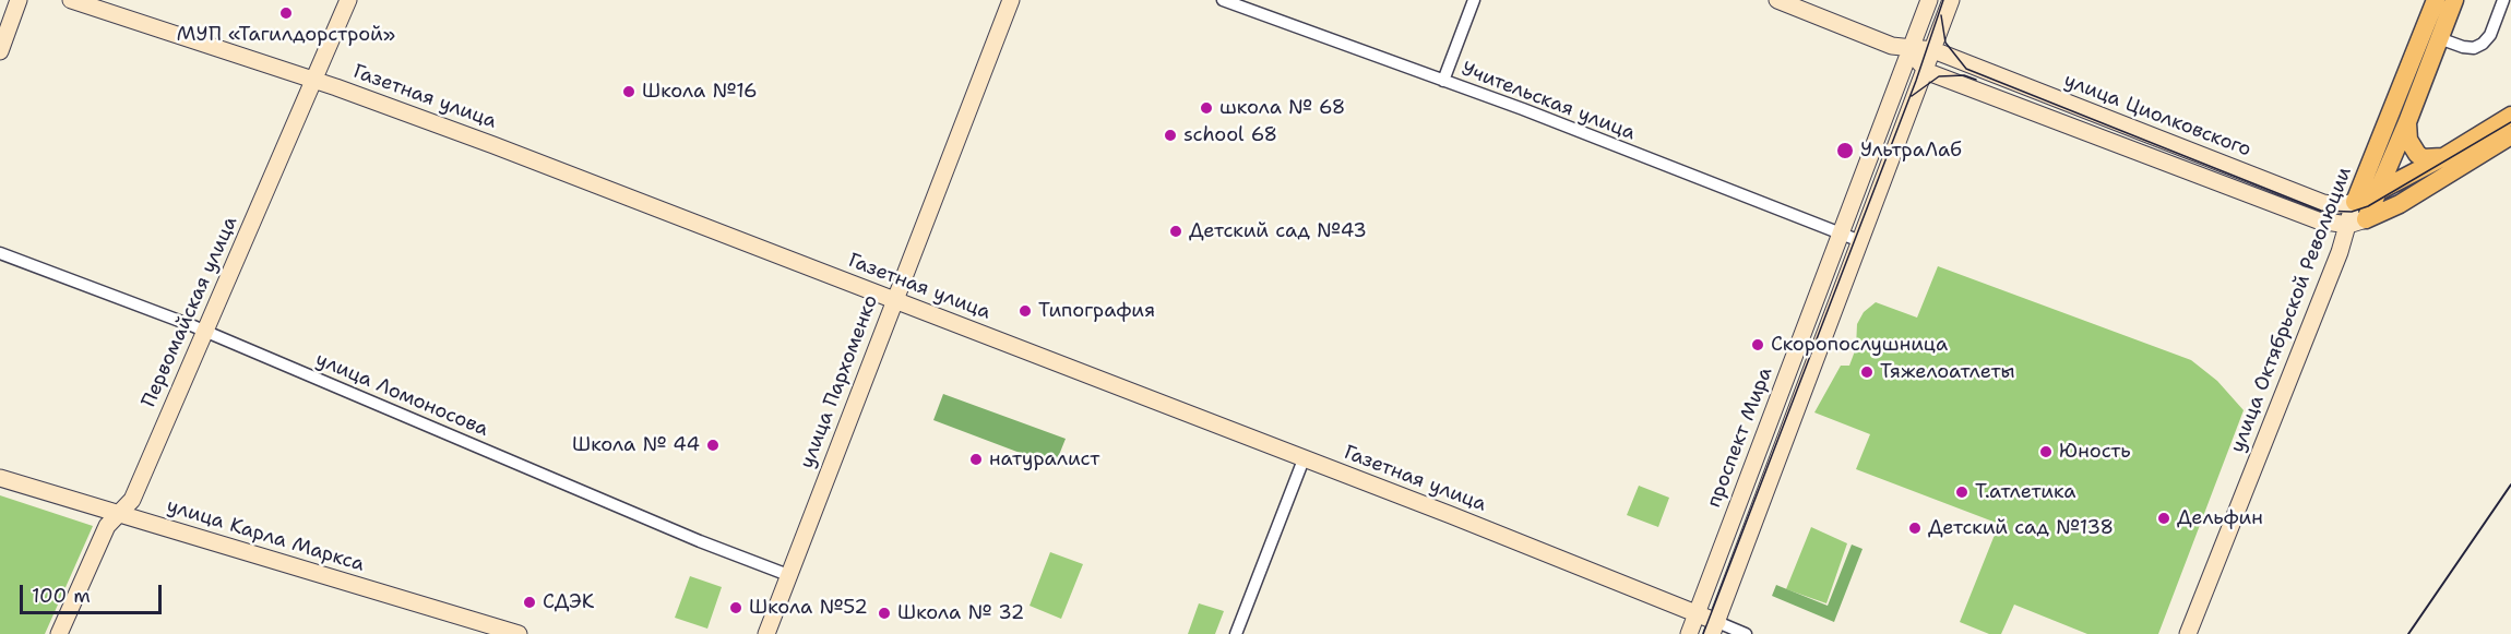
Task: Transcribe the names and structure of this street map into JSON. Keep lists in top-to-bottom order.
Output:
{
  "streets": {
    "main road": [
      "Газетная улица",
      "улица Циолковского",
      "улица Октябрьской Революции",
      "Первомайская улица",
      "улица Пархоменко",
      "проспект Мира",
      "улица Карла Маркса"
    ],
    "street": ["Учительская улица", "улица Ломоносова"]
  },
  "crossings": [
    ["Газетная улица", "Первомайская улица"],
    ["Газетная улица", "улица Пархоменко"],
    ["Газетная улица", "проспект Мира"],
    ["Учительская улица", "проспект Мира"],
    ["улица Циолковского", "улица Октябрьской Революции"],
    ["улица Циолковского", "проспект Мира"],
    ["Первомайская улица", "улица Ломоносова"],
    ["Первомайская улица", "улица Карла Маркса"],
    ["улица Пархоменко", "улица Ломоносова"]
  ],
  "places": [
    "МУП «Тагилдорстрой»",
    "Школа №16",
    "школа № 68",
    "school 68",
    "УльтраЛаб",
    "Детский сад №43",
    "Типография",
    "Скоропослушница",
    "Тяжелоатлеты",
    "Школа № 44",
    "Юность",
    "натуралист",
    "Т.атлетика",
    "Дельфин",
    "Детский сад №138",
    "СДЭК",
    "Школа №52",
    "Школа № 32"
  ],
  "scale_bar": "100 m"
}
